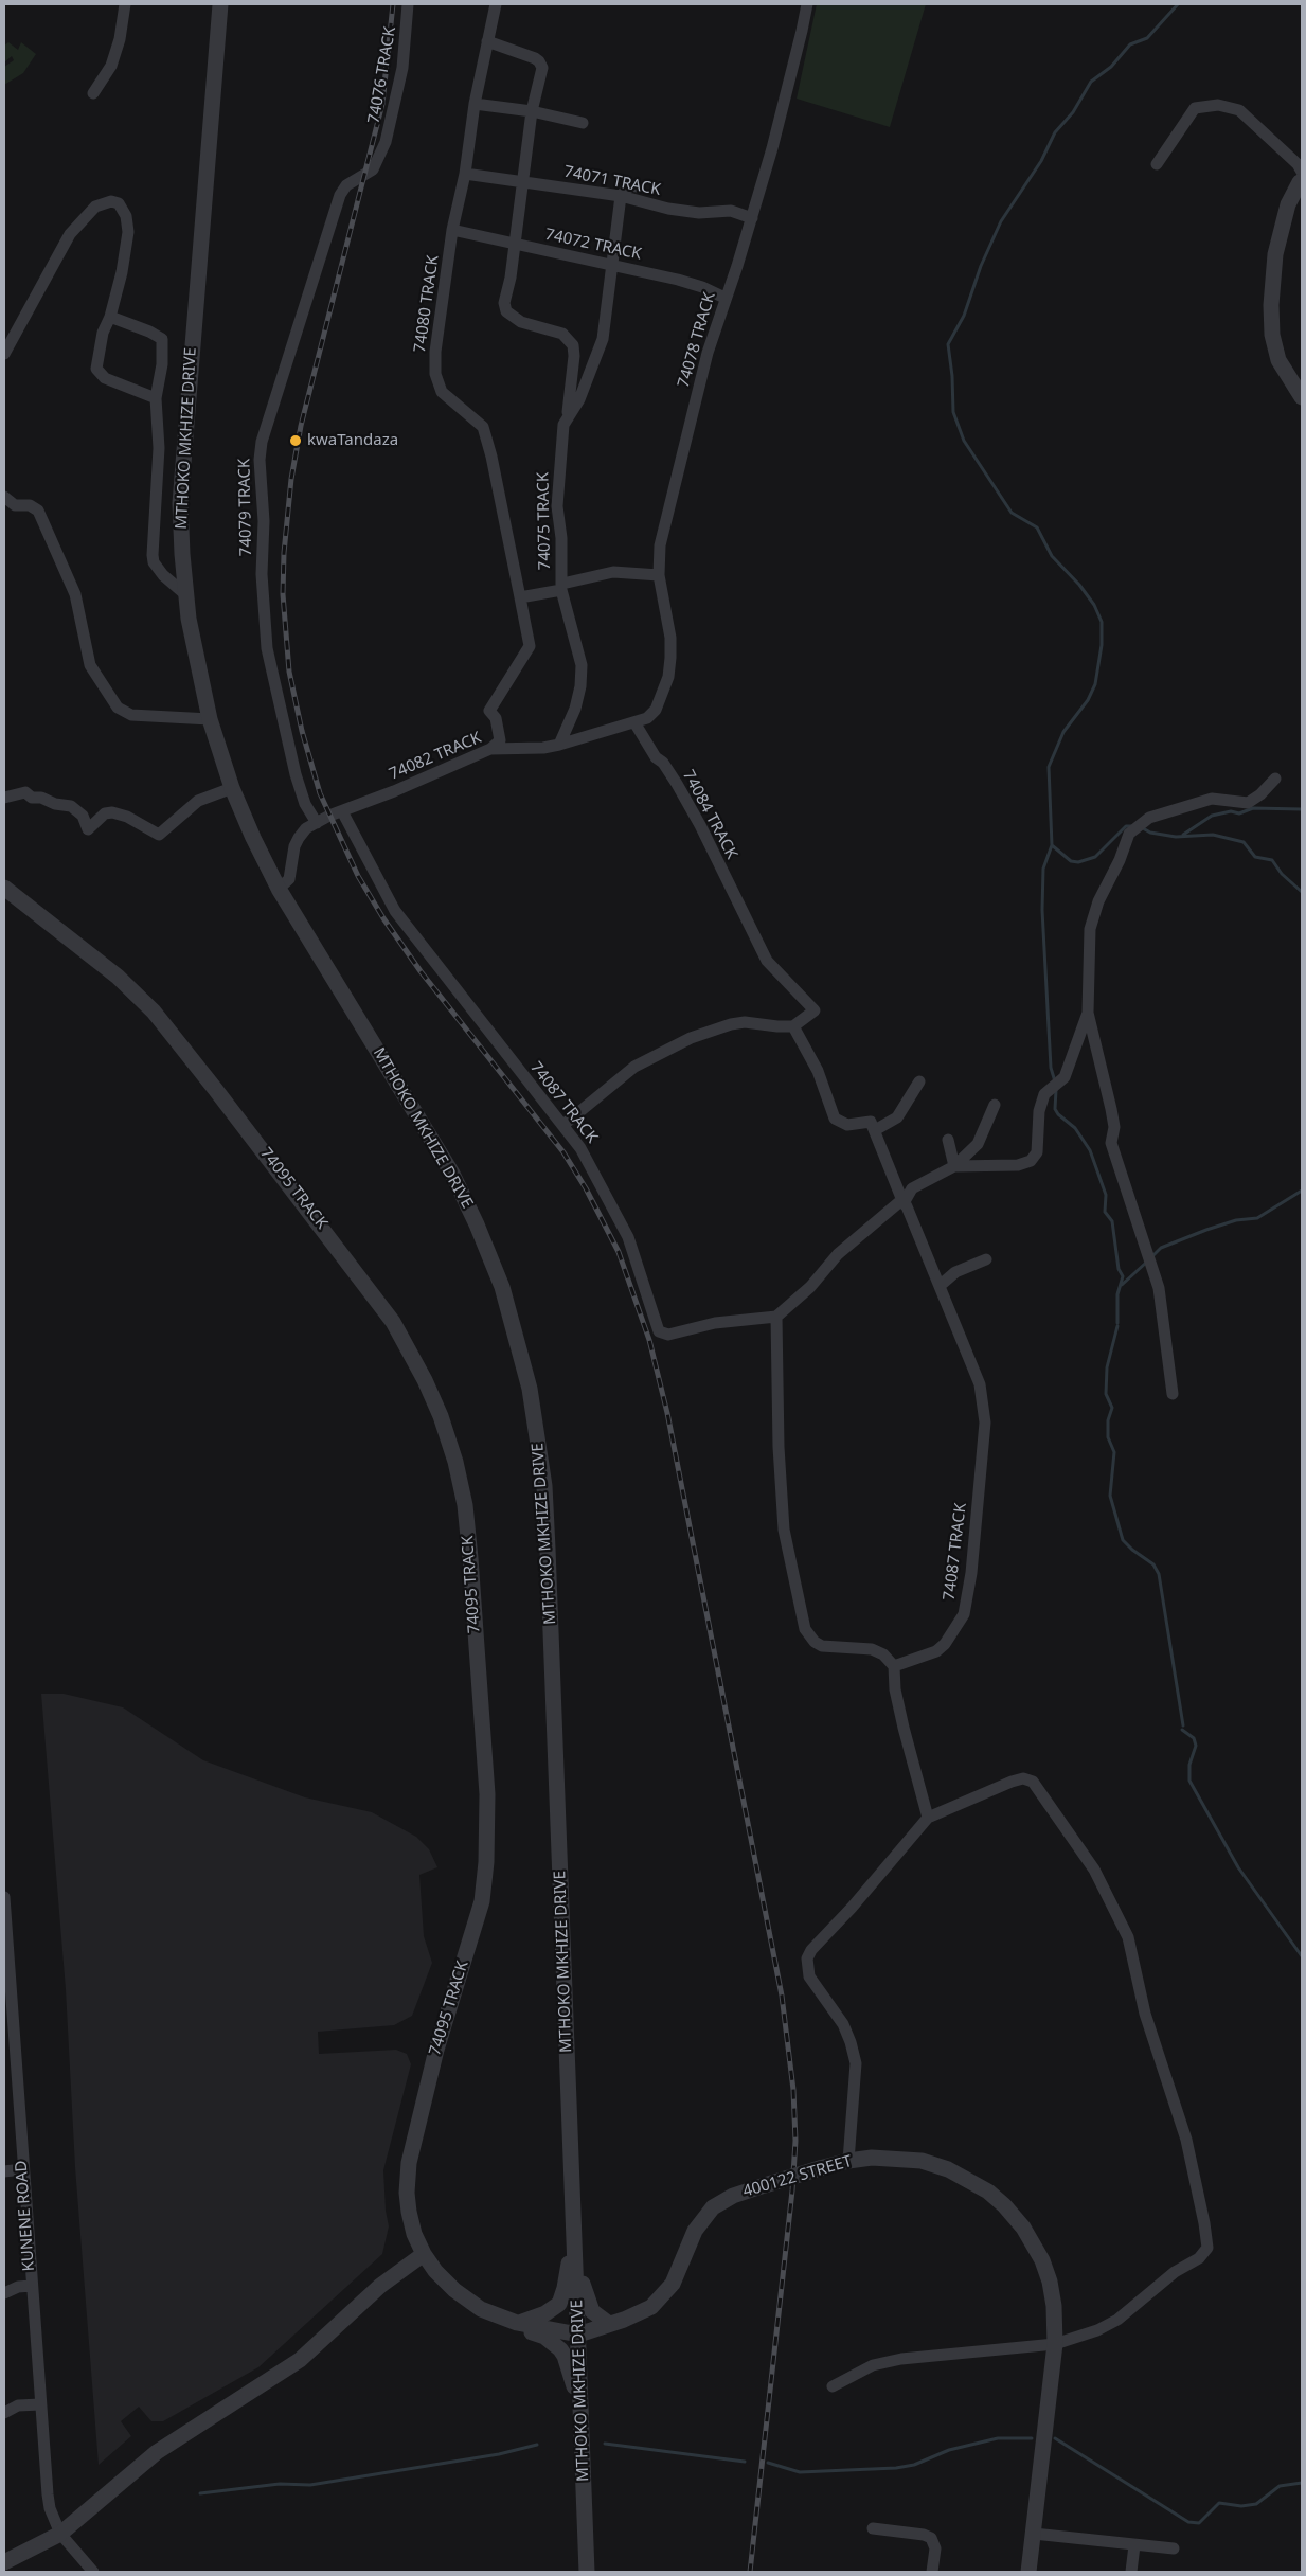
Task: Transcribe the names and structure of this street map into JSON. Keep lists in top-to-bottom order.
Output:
{
  "streets": {
    "street": [
      "74076 TRACK",
      "74071 TRACK",
      "74072 TRACK",
      "74080 TRACK",
      "74078 TRACK",
      "MTHOKO MKHIZE DRIVE",
      "74079 TRACK",
      "74075 TRACK",
      "74082 TRACK",
      "74084 TRACK",
      "74087 TRACK",
      "74095 TRACK",
      "400122 STREET",
      "KUNENE ROAD"
    ]
  },
  "crossings": [
    ["74076 TRACK", "74079 TRACK"],
    ["74071 TRACK", "74080 TRACK"],
    ["74071 TRACK", "74078 TRACK"],
    ["74071 TRACK", "74075 TRACK"],
    ["74072 TRACK", "74080 TRACK"],
    ["74072 TRACK", "74078 TRACK"],
    ["74072 TRACK", "74075 TRACK"],
    ["74080 TRACK", "74082 TRACK"],
    ["74078 TRACK", "74082 TRACK"],
    ["MTHOKO MKHIZE DRIVE", "74082 TRACK"],
    ["MTHOKO MKHIZE DRIVE", "74095 TRACK"],
    ["MTHOKO MKHIZE DRIVE", "400122 STREET"],
    ["74079 TRACK", "74082 TRACK"],
    ["74075 TRACK", "74082 TRACK"],
    ["74082 TRACK", "74084 TRACK"],
    ["74082 TRACK", "74087 TRACK"],
    ["74095 TRACK", "400122 STREET"]
  ],
  "places": ["kwaTandaza"]
}
